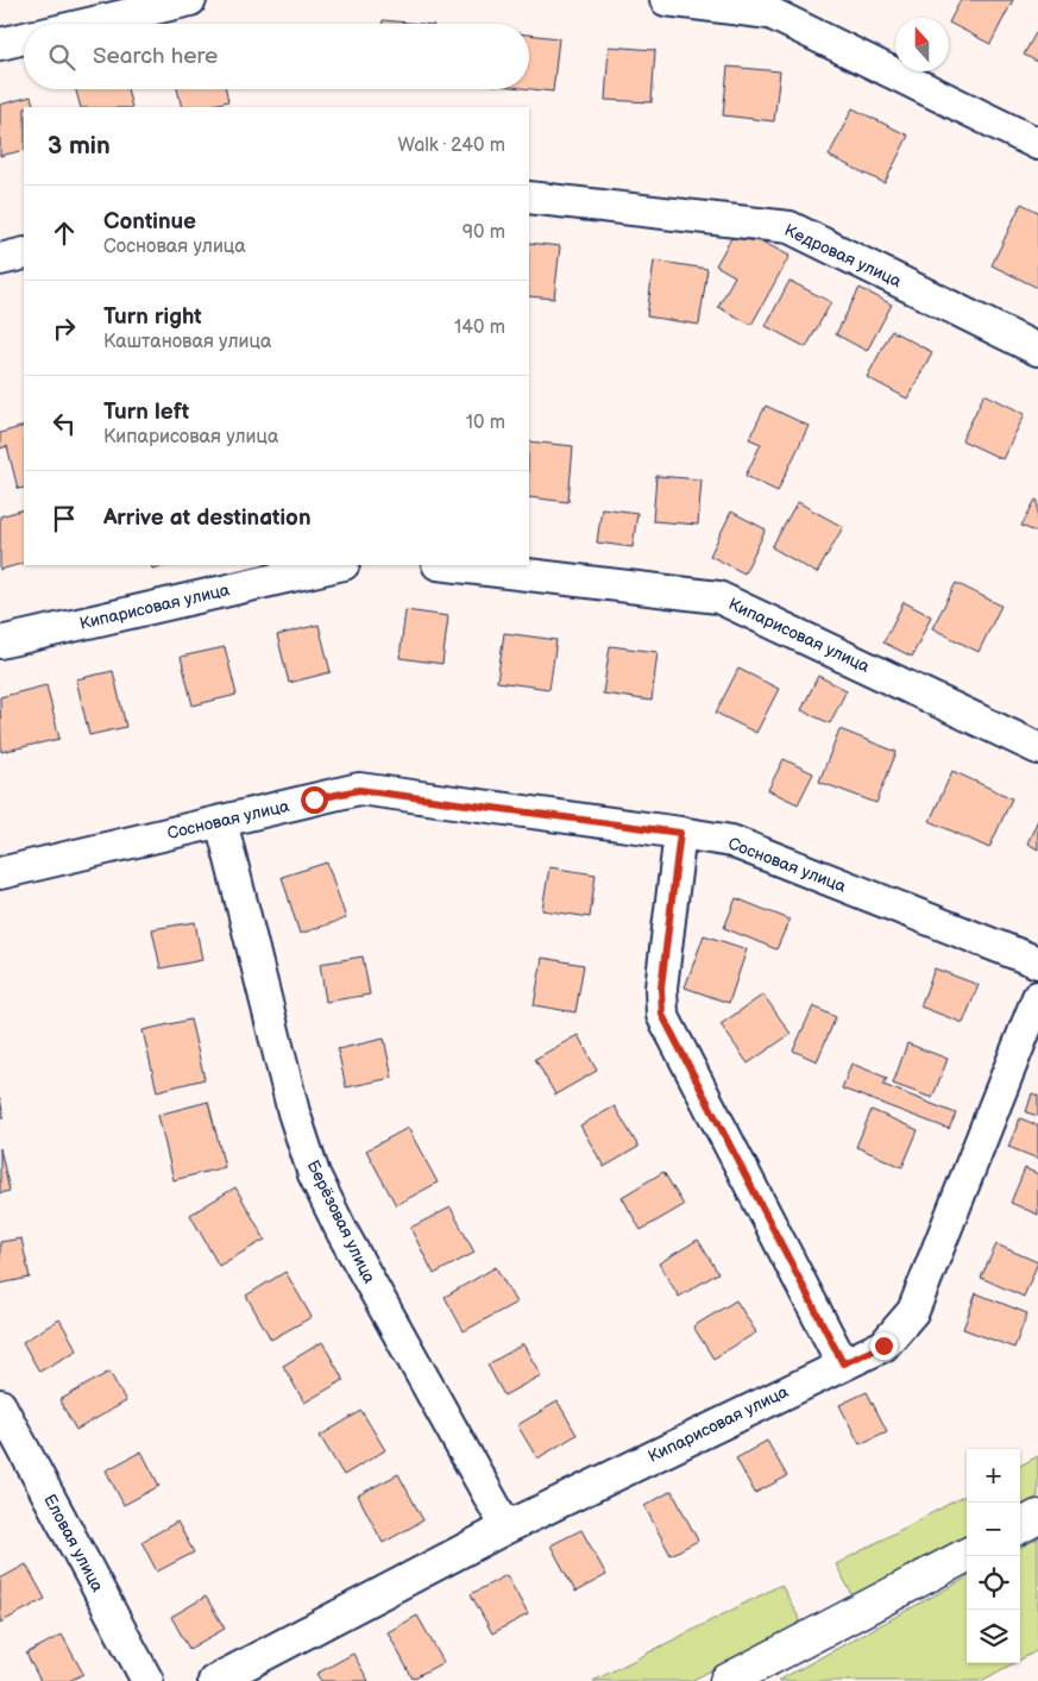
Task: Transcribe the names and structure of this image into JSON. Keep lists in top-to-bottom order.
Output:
{
  "streets": {
    "street": [
      "Кедровая улица",
      "Кипарисовая улица",
      "Сосновая улица",
      "Берёзовая улица",
      "Еловая улица"
    ]
  },
  "crossings": [
    ["Кипарисовая улица", "Берёзовая улица"],
    ["Сосновая улица", "Берёзовая улица"]
  ],
  "north": "top",
  "page": {
    "search": "Search here",
    "heading": ["3 min", "Walk · 240 m"],
    "list": [
      ["Continue", "Сосновая улица", "90 m"],
      ["Turn right", "Каштановая улица", "140 m"],
      ["Turn left", "Кипарисовая улица", "10 m"],
      "Arrive at destination"
    ],
    "map_buttons": ["+", "−"]
  }
}
